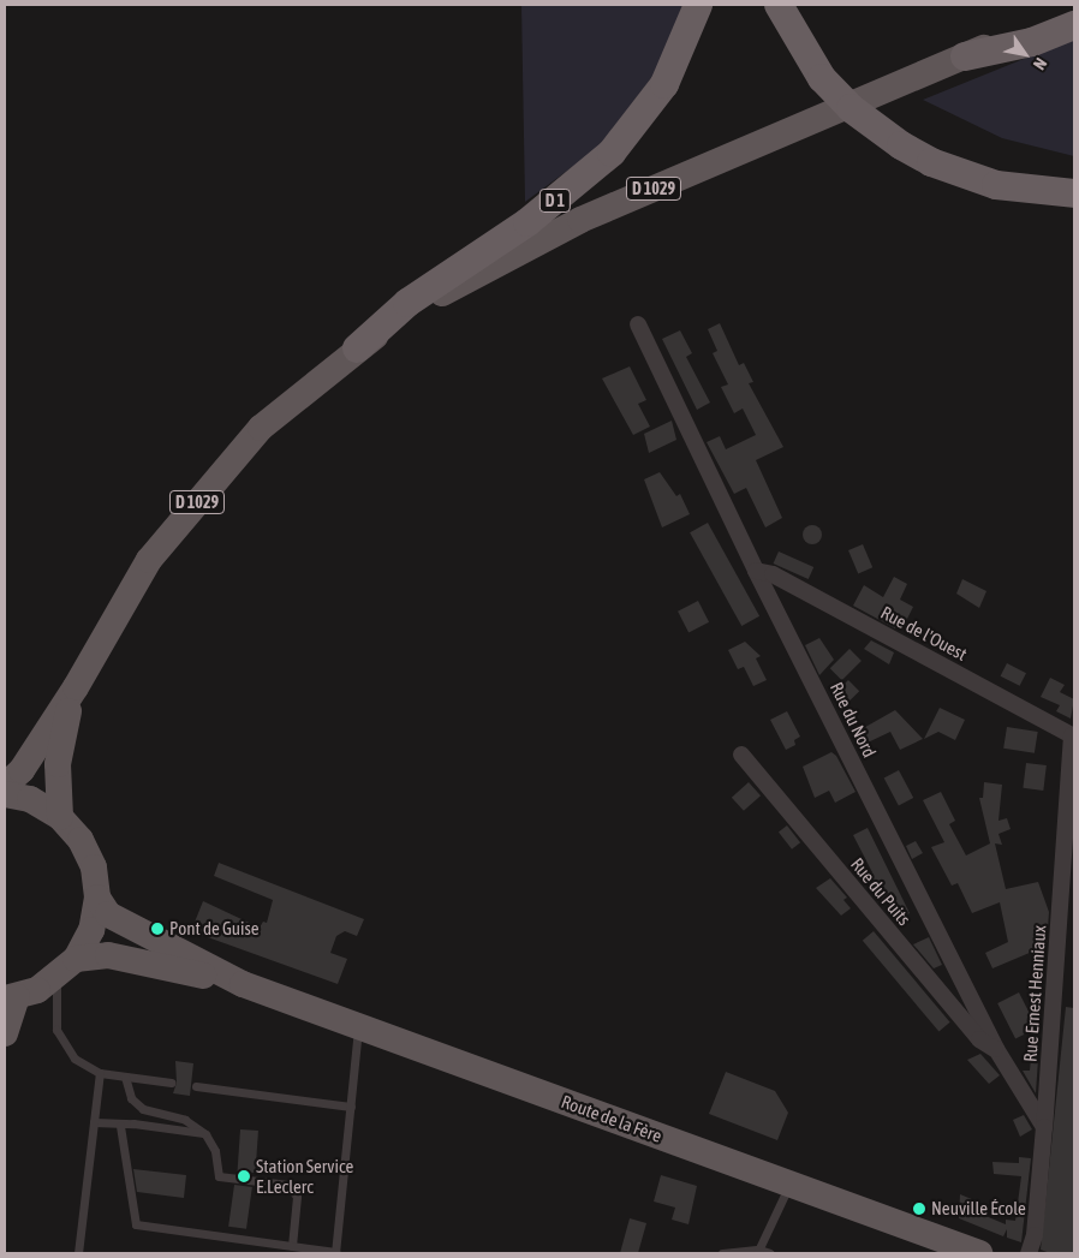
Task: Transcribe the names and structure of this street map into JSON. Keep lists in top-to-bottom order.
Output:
{
  "streets": {
    "highway": ["D 1"],
    "main road": ["D 1029", "Route de la Fère"],
    "street": [
      "Rue de l'Ouest",
      "Rue du Nord",
      "Rue du Puits",
      "Rue Ernest Henniaux"
    ]
  },
  "crossings": [
    ["D 1029", "D 1"],
    ["Rue de l'Ouest", "Rue du Nord"],
    ["Rue de l'Ouest", "Rue Ernest Henniaux"],
    ["Rue du Nord", "Rue du Puits"],
    ["Rue du Nord", "Rue Ernest Henniaux"]
  ],
  "places": ["Pont de Guise", "Station Service E.Leclerc", "Neuville École"],
  "north": "bottom right"
}
